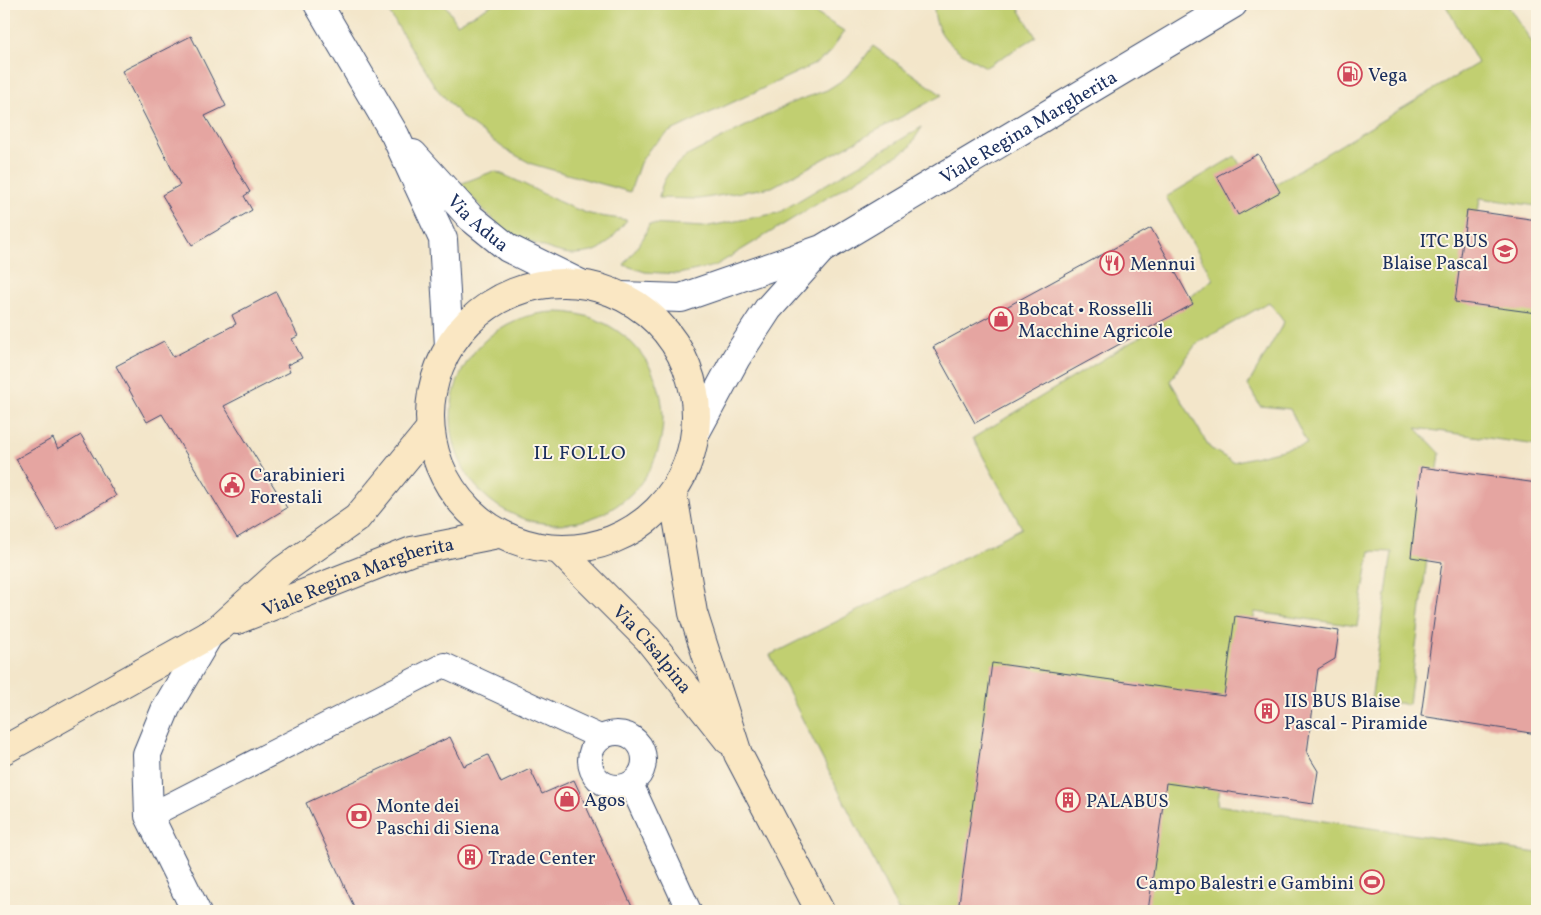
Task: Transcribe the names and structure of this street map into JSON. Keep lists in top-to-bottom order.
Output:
{
  "streets": {
    "main road": ["Viale Regina Margherita", "Via Cisalpina"],
    "street": ["Via Adua"]
  },
  "crossings": [
    ["Viale Regina Margherita", "Via Adua"],
    ["Viale Regina Margherita", "Via Cisalpina"]
  ],
  "districts": ["IL FOLLO"],
  "places": {
    "fuel station": ["Vega"],
    "school or university": ["ITC BUS Blaise Pascal"],
    "restaurant": ["Mennui"],
    "shop": ["Bobcat • Rosselli Macchine Agricole", "Agos"],
    "public building": ["Carabinieri Forestali"],
    "building": ["IIS BUS Blaise Pascal - Piramide", "PALABUS", "Trade Center"],
    "bank": ["Monte dei Paschi di Siena"],
    "sports": ["Campo Balestri e Gambini"]
  }
}
